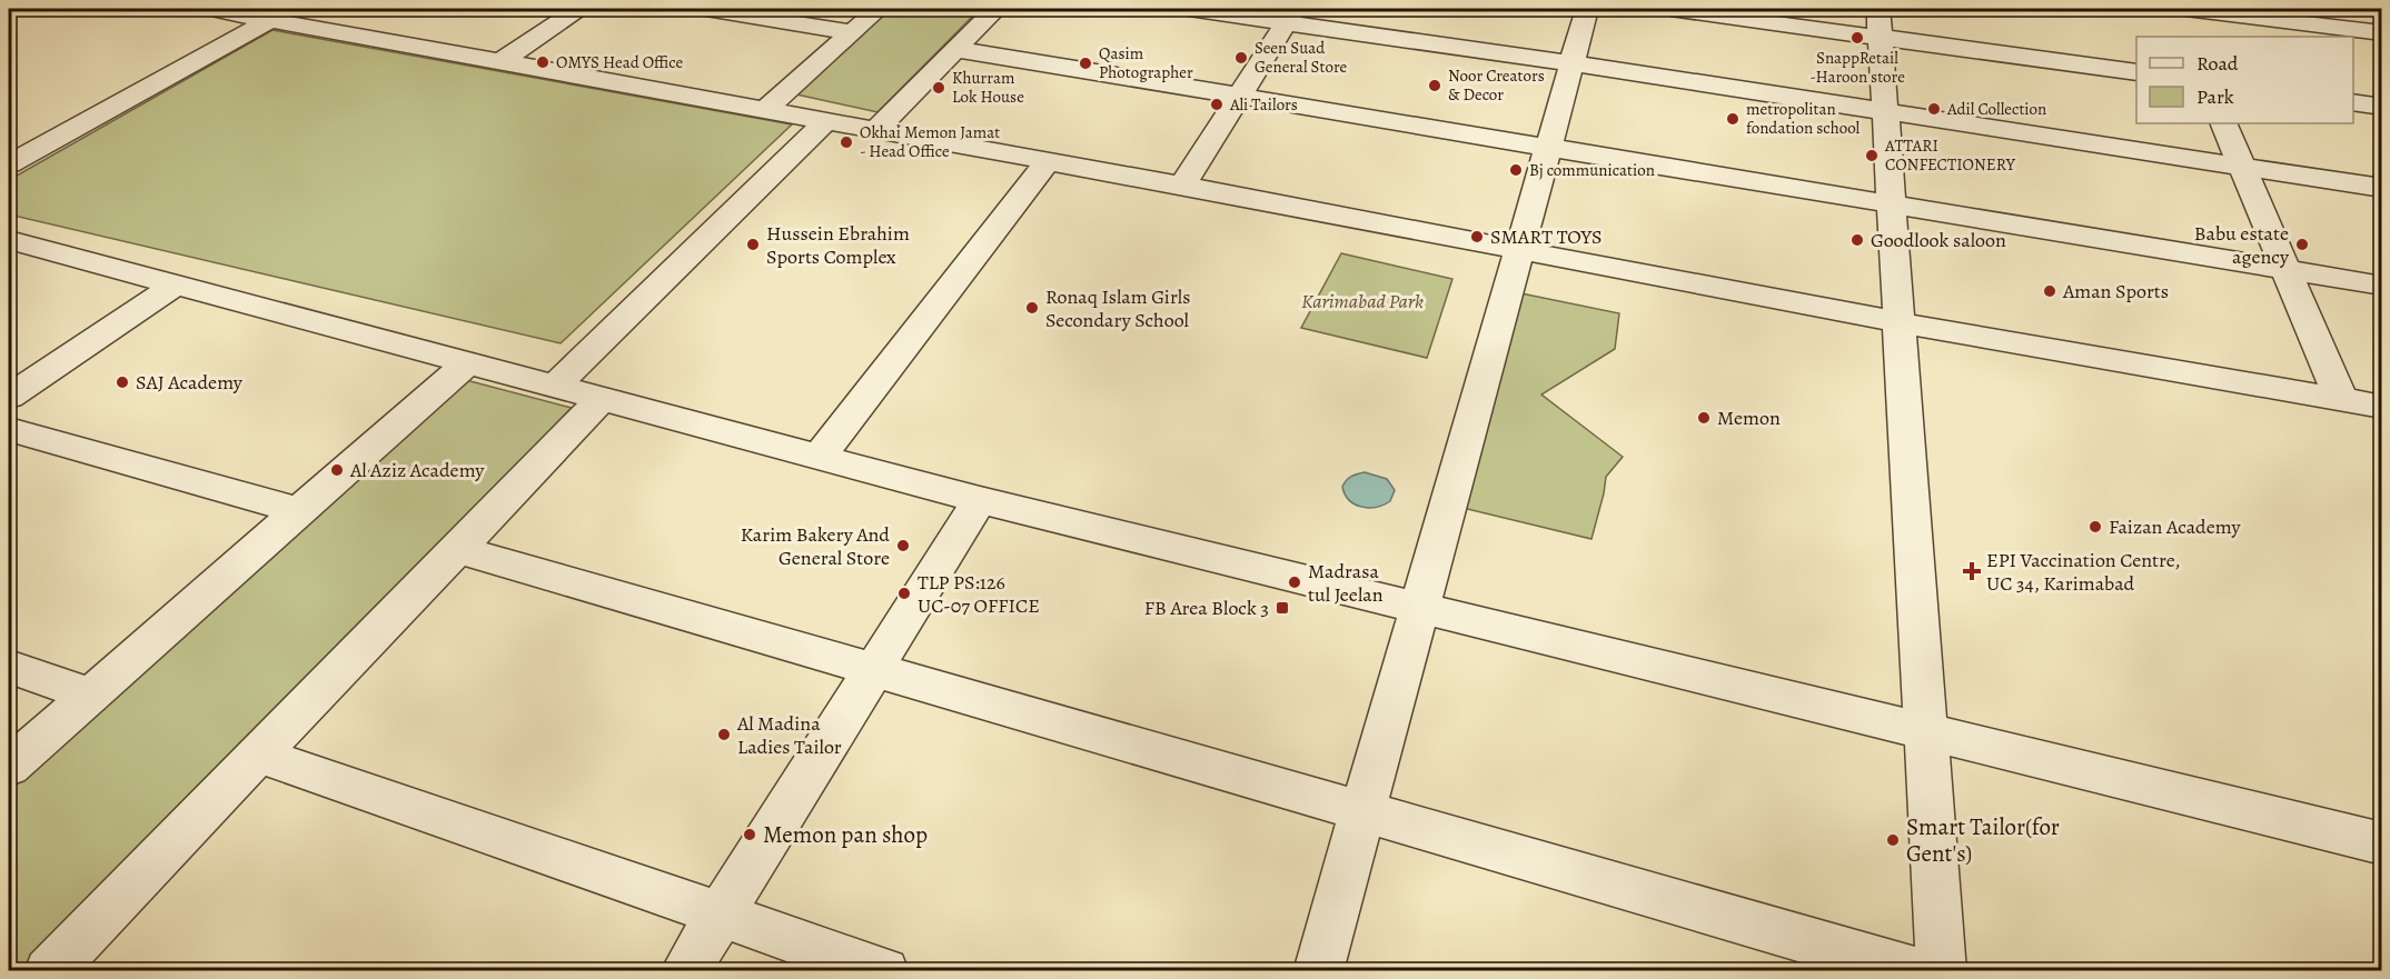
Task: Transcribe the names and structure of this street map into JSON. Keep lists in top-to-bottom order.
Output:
{
  "parks": ["Karimabad Park"],
  "places": {
    "other": [
      "SnappRetail -Haroon store",
      "Seen Suad General Store",
      "OMYS Head Office",
      "Qasim Photographer",
      "Noor Creators & Decor",
      "Khurram Lok House",
      "Ali Tailors",
      "Adil Collection",
      "metropolitan fondation school",
      "Okhai Memon Jamat - Head Office",
      "ATTARI CONFECTIONERY",
      "Bj communication",
      "SMART TOYS",
      "Goodlook saloon",
      "Hussein Ebrahim Sports Complex",
      "Babu estate agency",
      "Aman Sports",
      "Ronaq Islam Girls Secondary School",
      "SAJ Academy",
      "Memon",
      "Al Aziz Academy",
      "Faizan Academy",
      "Karim Bakery And General Store",
      "Madrasa tul Jeelan",
      "TLP PS:126 UC-07 OFFICE",
      "Al Madina Ladies Tailor",
      "Memon pan shop",
      "Smart Tailor(for Gent's)"
    ],
    "health": ["EPI Vaccination Centre, UC 34, Karimabad"],
    "transit": ["FB Area Block 3"]
  },
  "legend": ["Road", "Park"]
}
